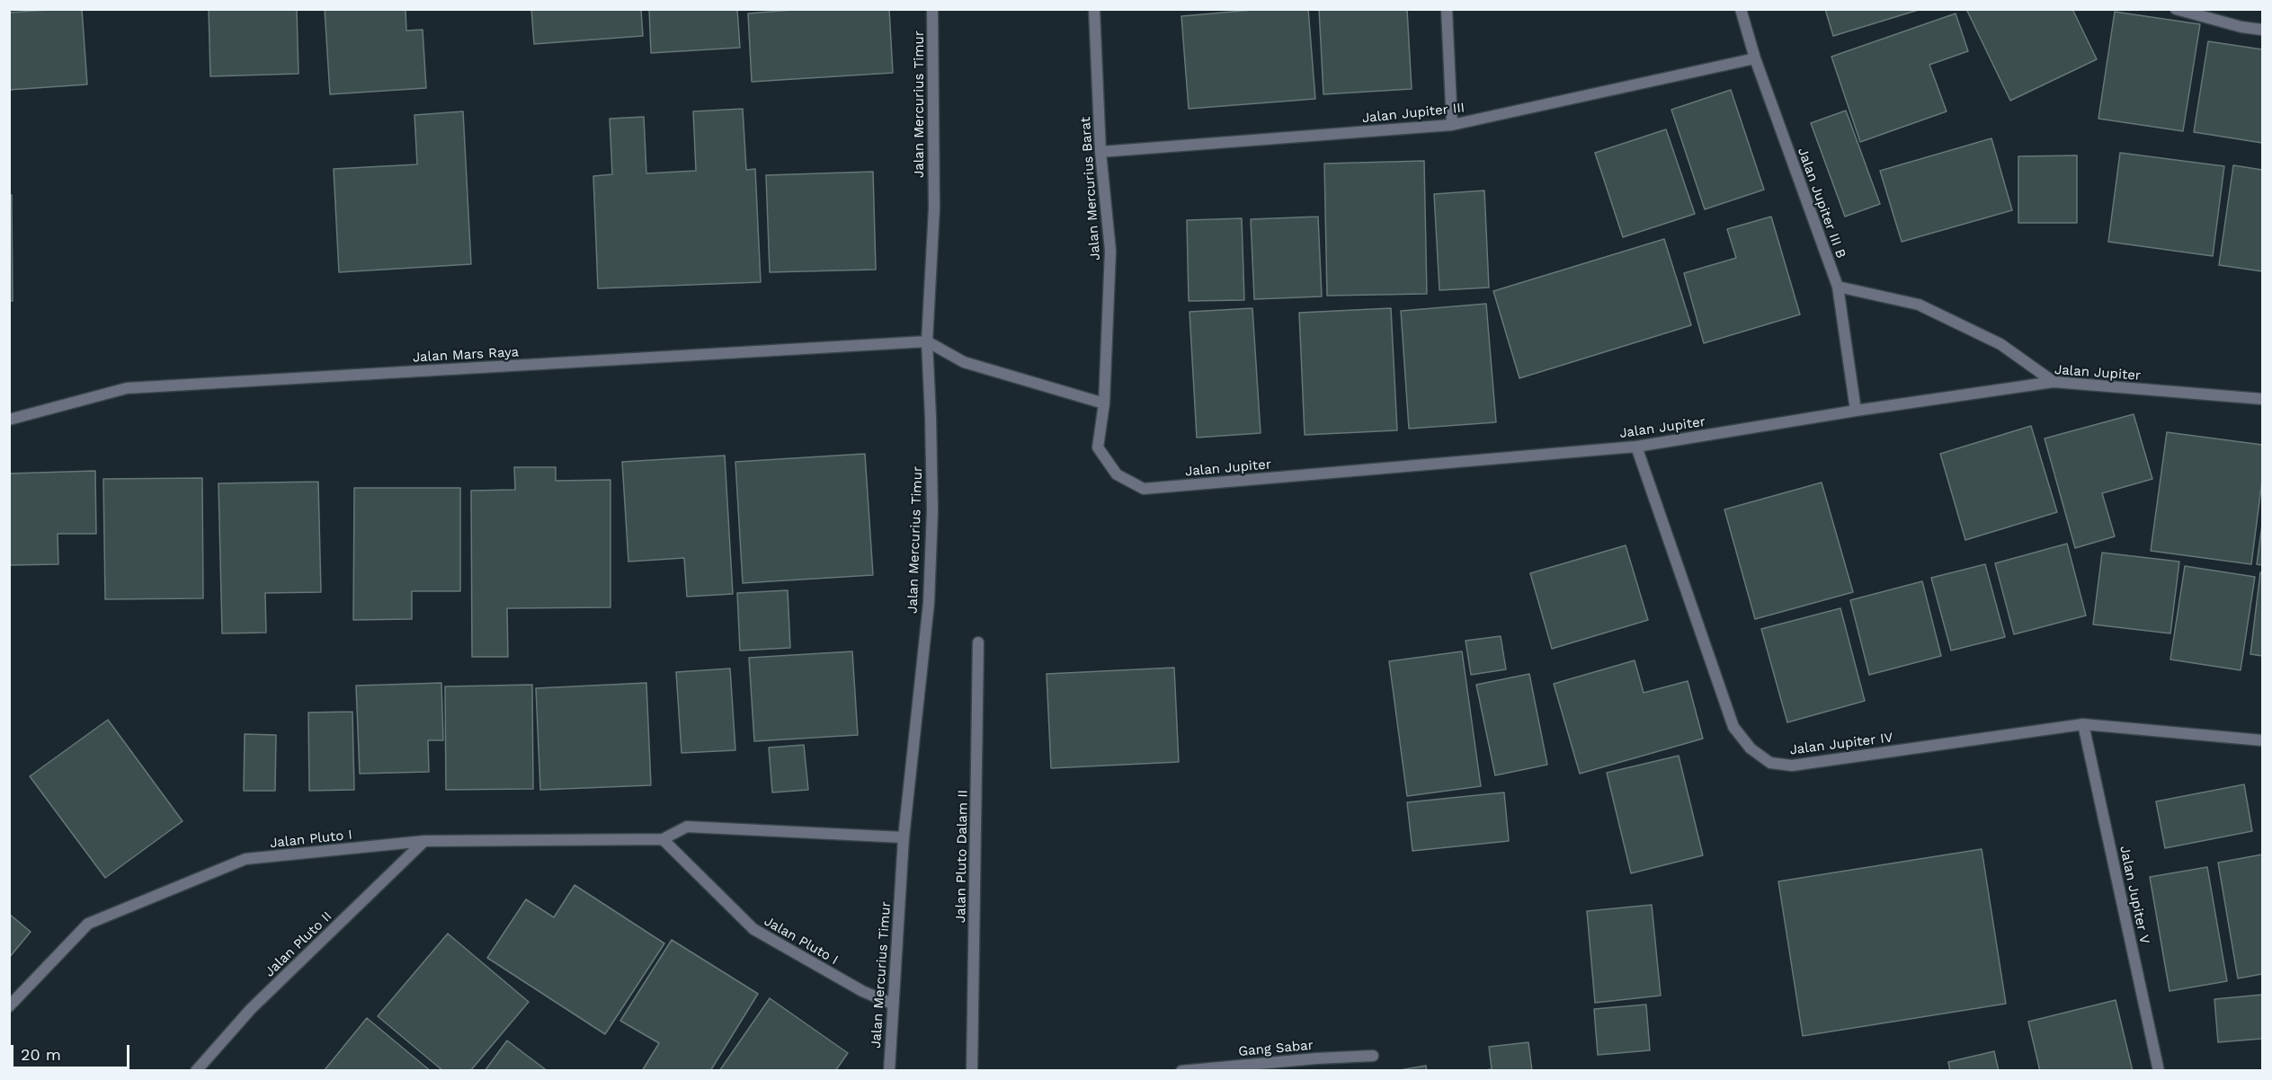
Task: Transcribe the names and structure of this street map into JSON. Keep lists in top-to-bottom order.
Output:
{
  "streets": {
    "street": [
      "Jalan Mercurius Timur",
      "Jalan Jupiter III",
      "Jalan Mercurius Barat",
      "Jalan Jupiter III B",
      "Jalan Mars Raya",
      "Jalan Jupiter",
      "Jalan Jupiter IV",
      "Jalan Pluto I",
      "Jalan Pluto Dalam II",
      "Jalan Jupiter V",
      "Jalan Pluto II",
      "Gang Sabar"
    ]
  },
  "crossings": [
    ["Jalan Mercurius Timur", "Jalan Mars Raya"],
    ["Jalan Mercurius Timur", "Jalan Pluto I"],
    ["Jalan Jupiter III", "Jalan Mercurius Barat"],
    ["Jalan Jupiter III", "Jalan Jupiter III B"],
    ["Jalan Mercurius Barat", "Jalan Jupiter"],
    ["Jalan Jupiter III B", "Jalan Jupiter"],
    ["Jalan Jupiter", "Jalan Jupiter IV"],
    ["Jalan Jupiter IV", "Jalan Jupiter V"],
    ["Jalan Pluto I", "Jalan Pluto II"]
  ],
  "scale_bar": "20 m"
}
